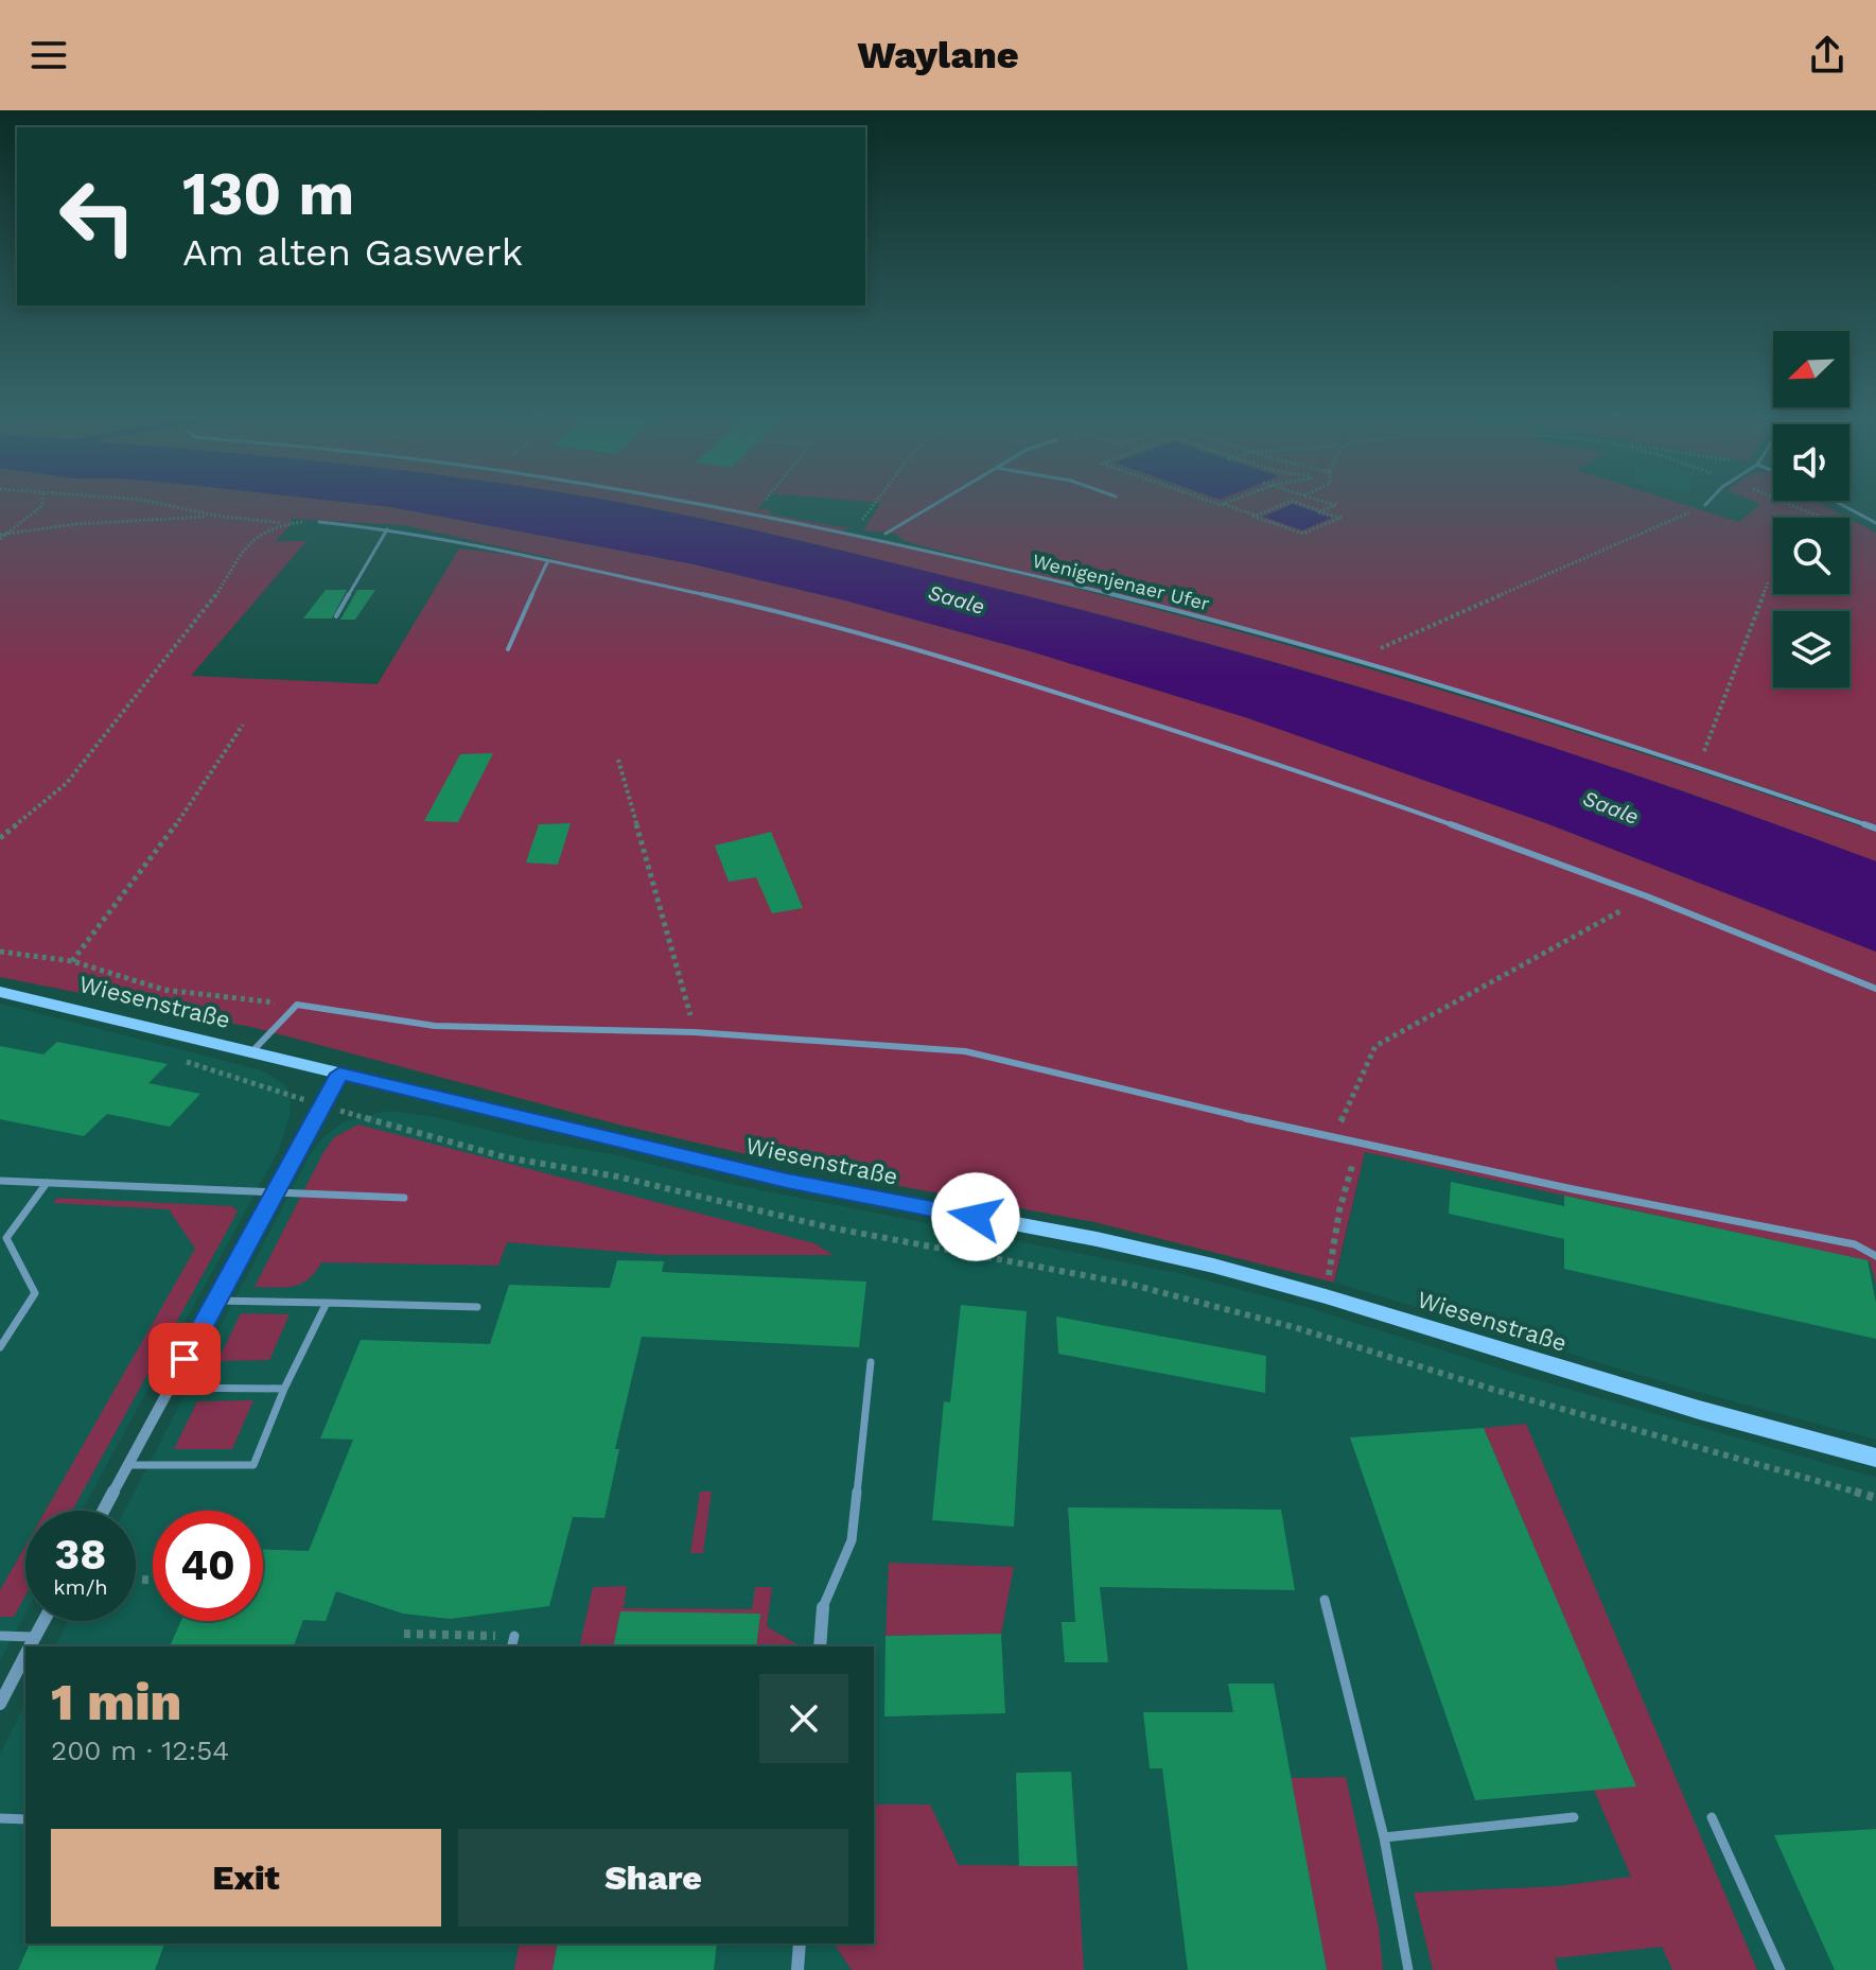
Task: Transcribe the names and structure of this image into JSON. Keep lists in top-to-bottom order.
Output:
{
  "streets": {
    "street": ["Wiesenstraße"],
    "lane": ["Wenigenjenaer Ufer"]
  },
  "water": ["Saale"],
  "north": "bottom left",
  "page": {
    "header": "Waylane",
    "turn": ["130 m", "Am alten Gaswerk"],
    "speed": "38 km/h",
    "limit": "40",
    "heading": ["1 min", "200 m · 12:54"],
    "buttons": ["Exit", "Share"]
  }
}
